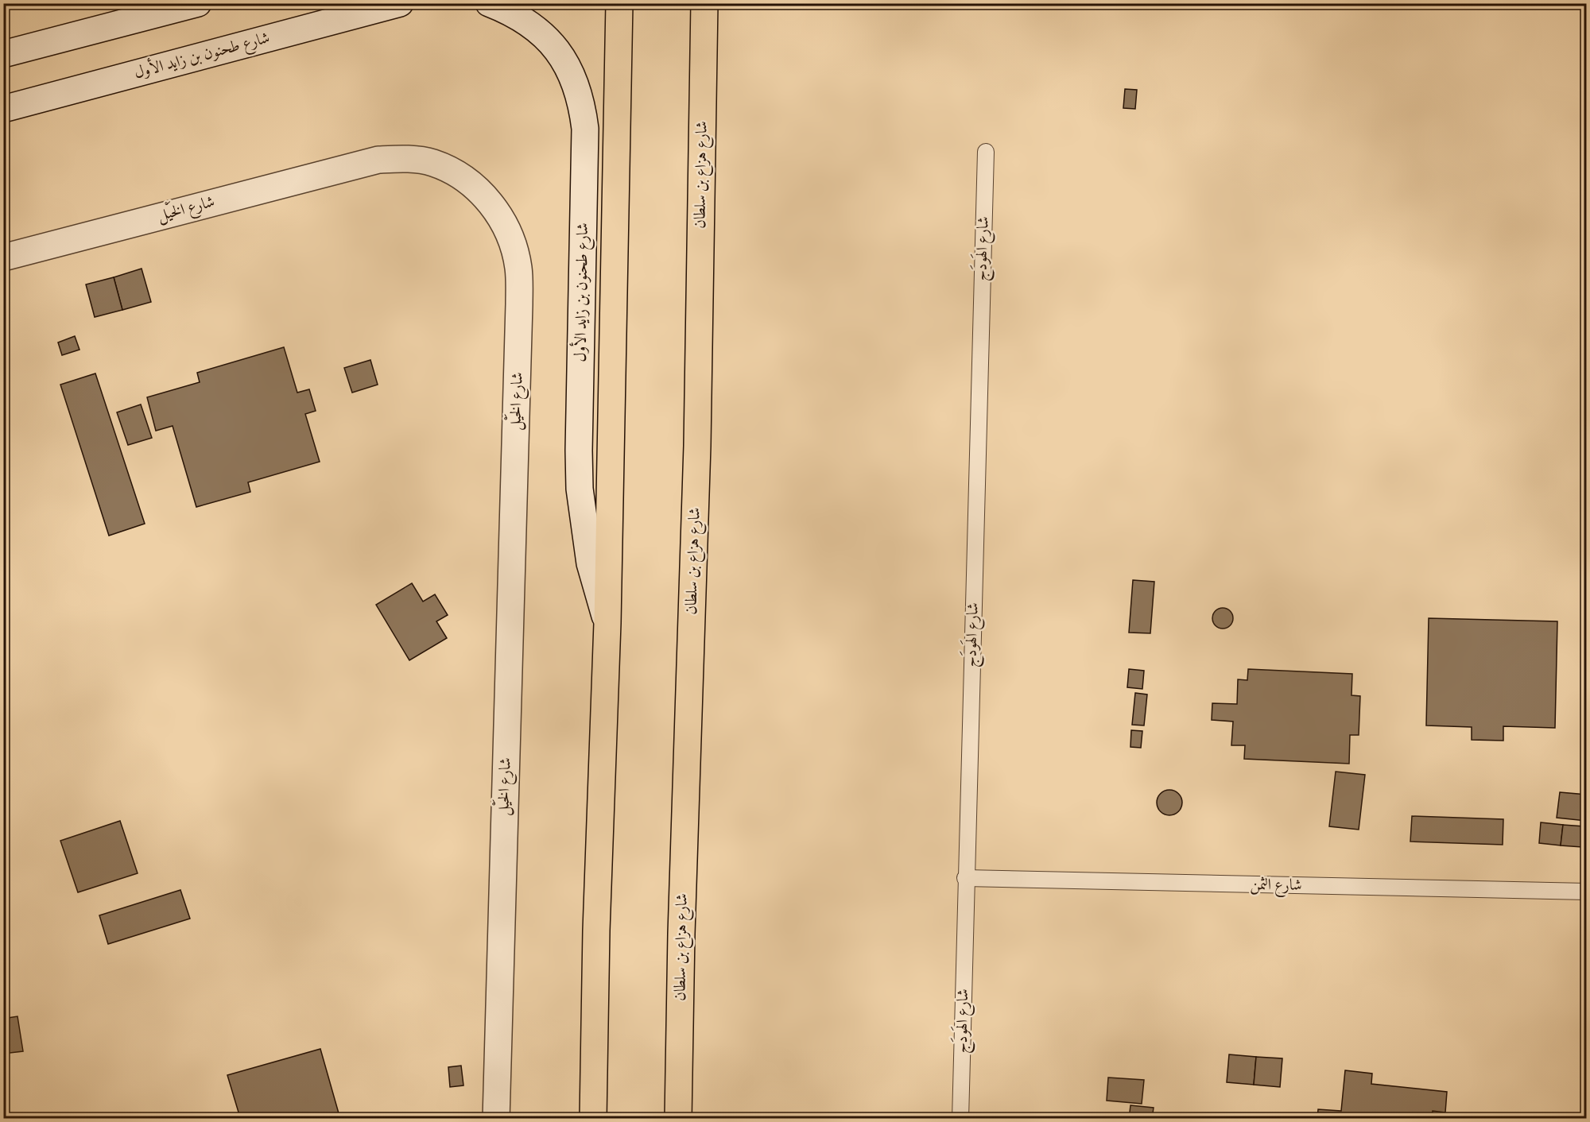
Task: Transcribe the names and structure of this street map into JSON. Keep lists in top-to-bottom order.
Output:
{
  "streets": {
    "main road": ["شارع هزاع بن سلطان"],
    "street": ["شارع طحنون بن زايد الأول", "شارع الخَيْل"],
    "lane": ["شارع الهَودَج", "شارع الثمن"]
  },
  "crossings": [
    ["شارع الهَودَج", "شارع الثمن"]
  ]
}
